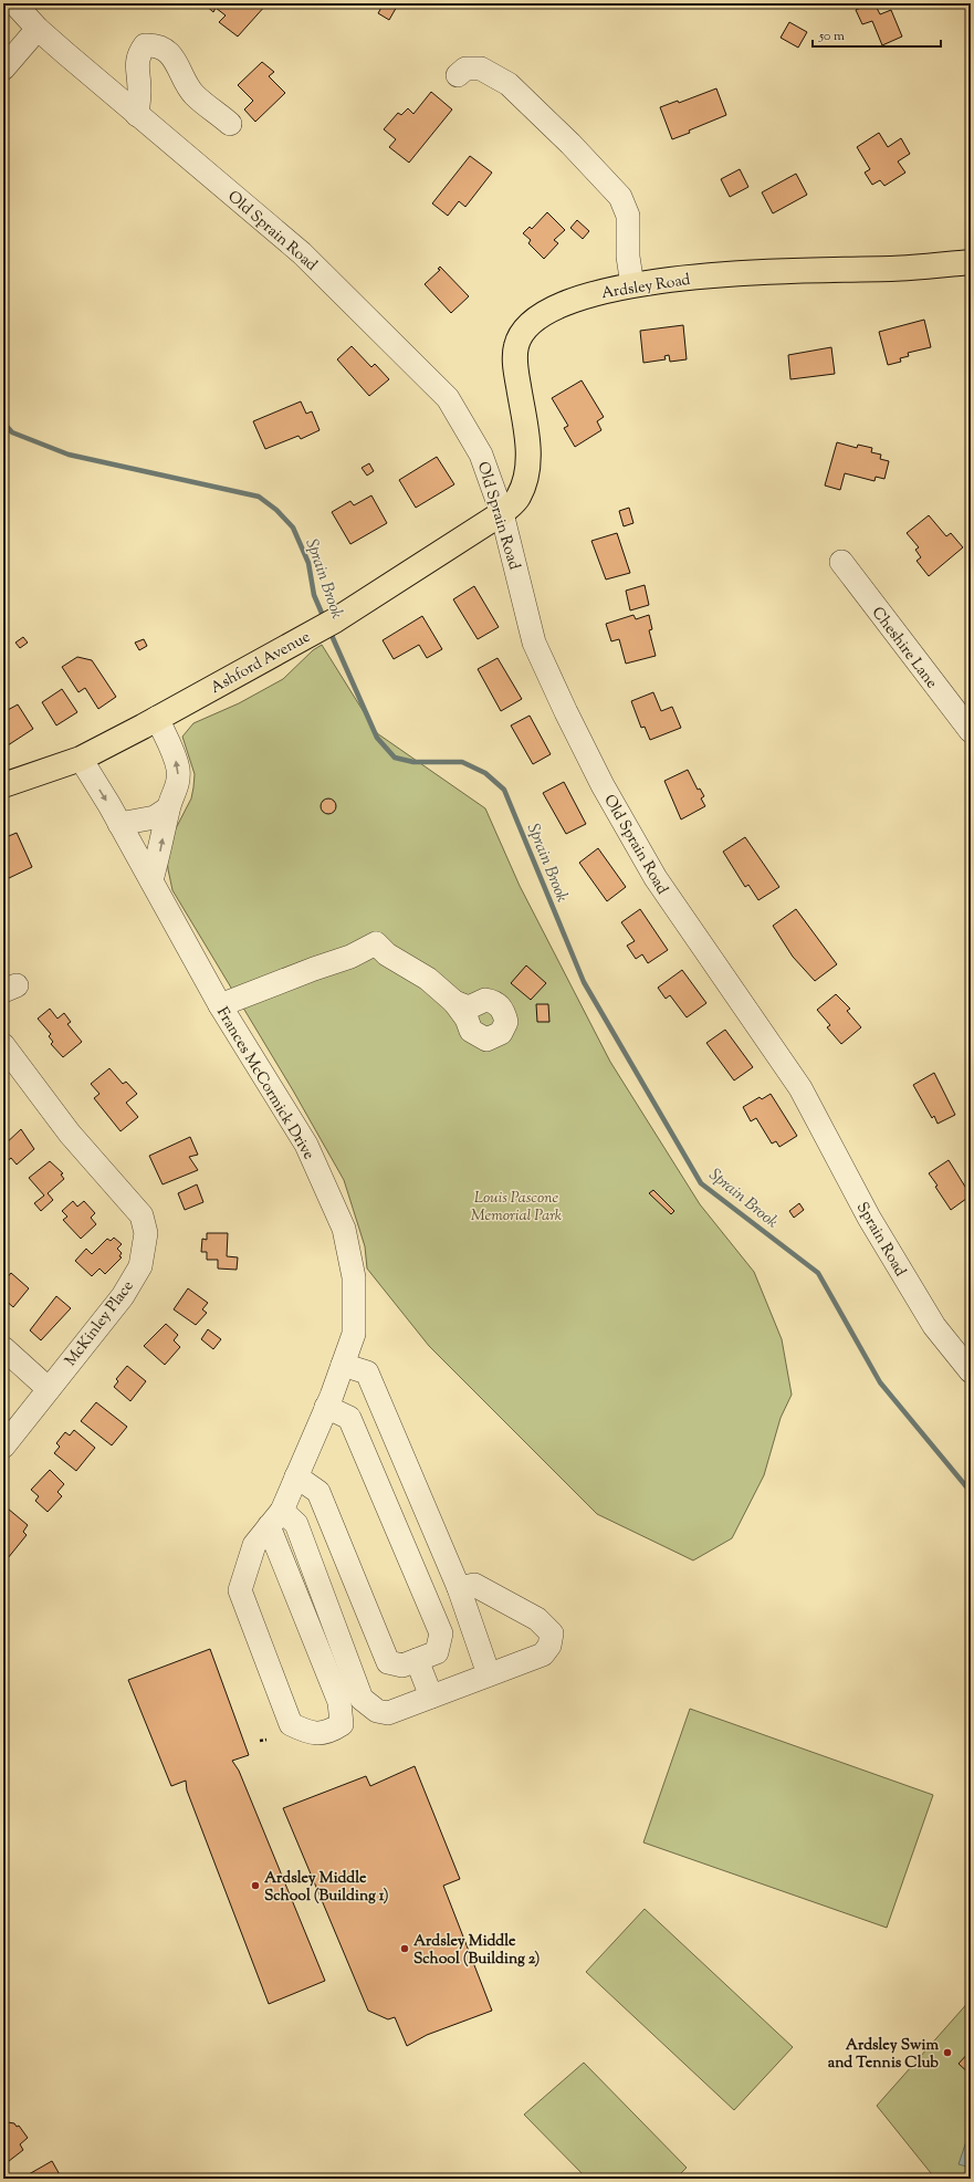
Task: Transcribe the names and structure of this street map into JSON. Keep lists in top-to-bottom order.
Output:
{
  "streets": {
    "main road": ["Ardsley Road", "Ashford Avenue"],
    "street": [
      "Old Sprain Road",
      "Cheshire Lane",
      "Frances McCormick Drive",
      "Sprain Road",
      "McKinley Place"
    ]
  },
  "crossings": [
    ["Old Sprain Road", "Ardsley Road"],
    ["Old Sprain Road", "Ashford Avenue"],
    ["Old Sprain Road", "Sprain Road"],
    ["Ardsley Road", "Ashford Avenue"],
    ["Ashford Avenue", "Frances McCormick Drive"]
  ],
  "water": ["Sprain Brook"],
  "parks": ["Louis Pascone Memorial Park"],
  "places": ["Ardsley Middle School (Building 1)", "Ardsley Middle School (Building 2)", "Ardsley Swim and Tennis Club"],
  "scale_bar": "50 m"
}
